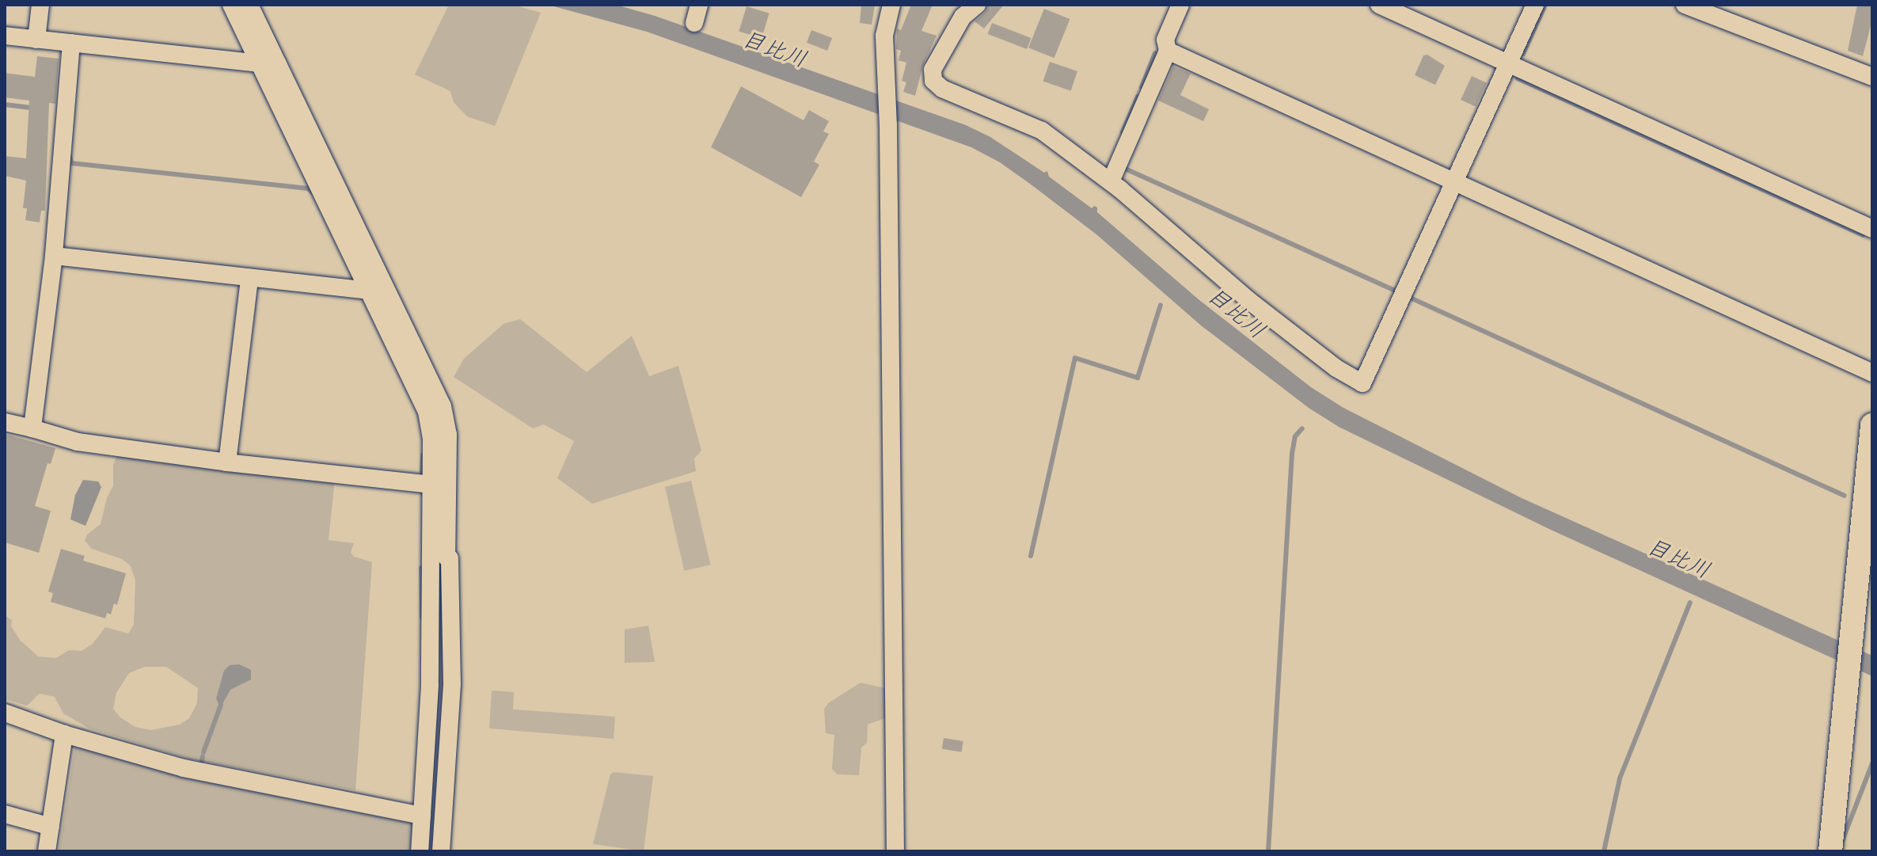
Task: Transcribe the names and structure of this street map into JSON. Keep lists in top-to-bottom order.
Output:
{
  "water": ["目比川"]
}
